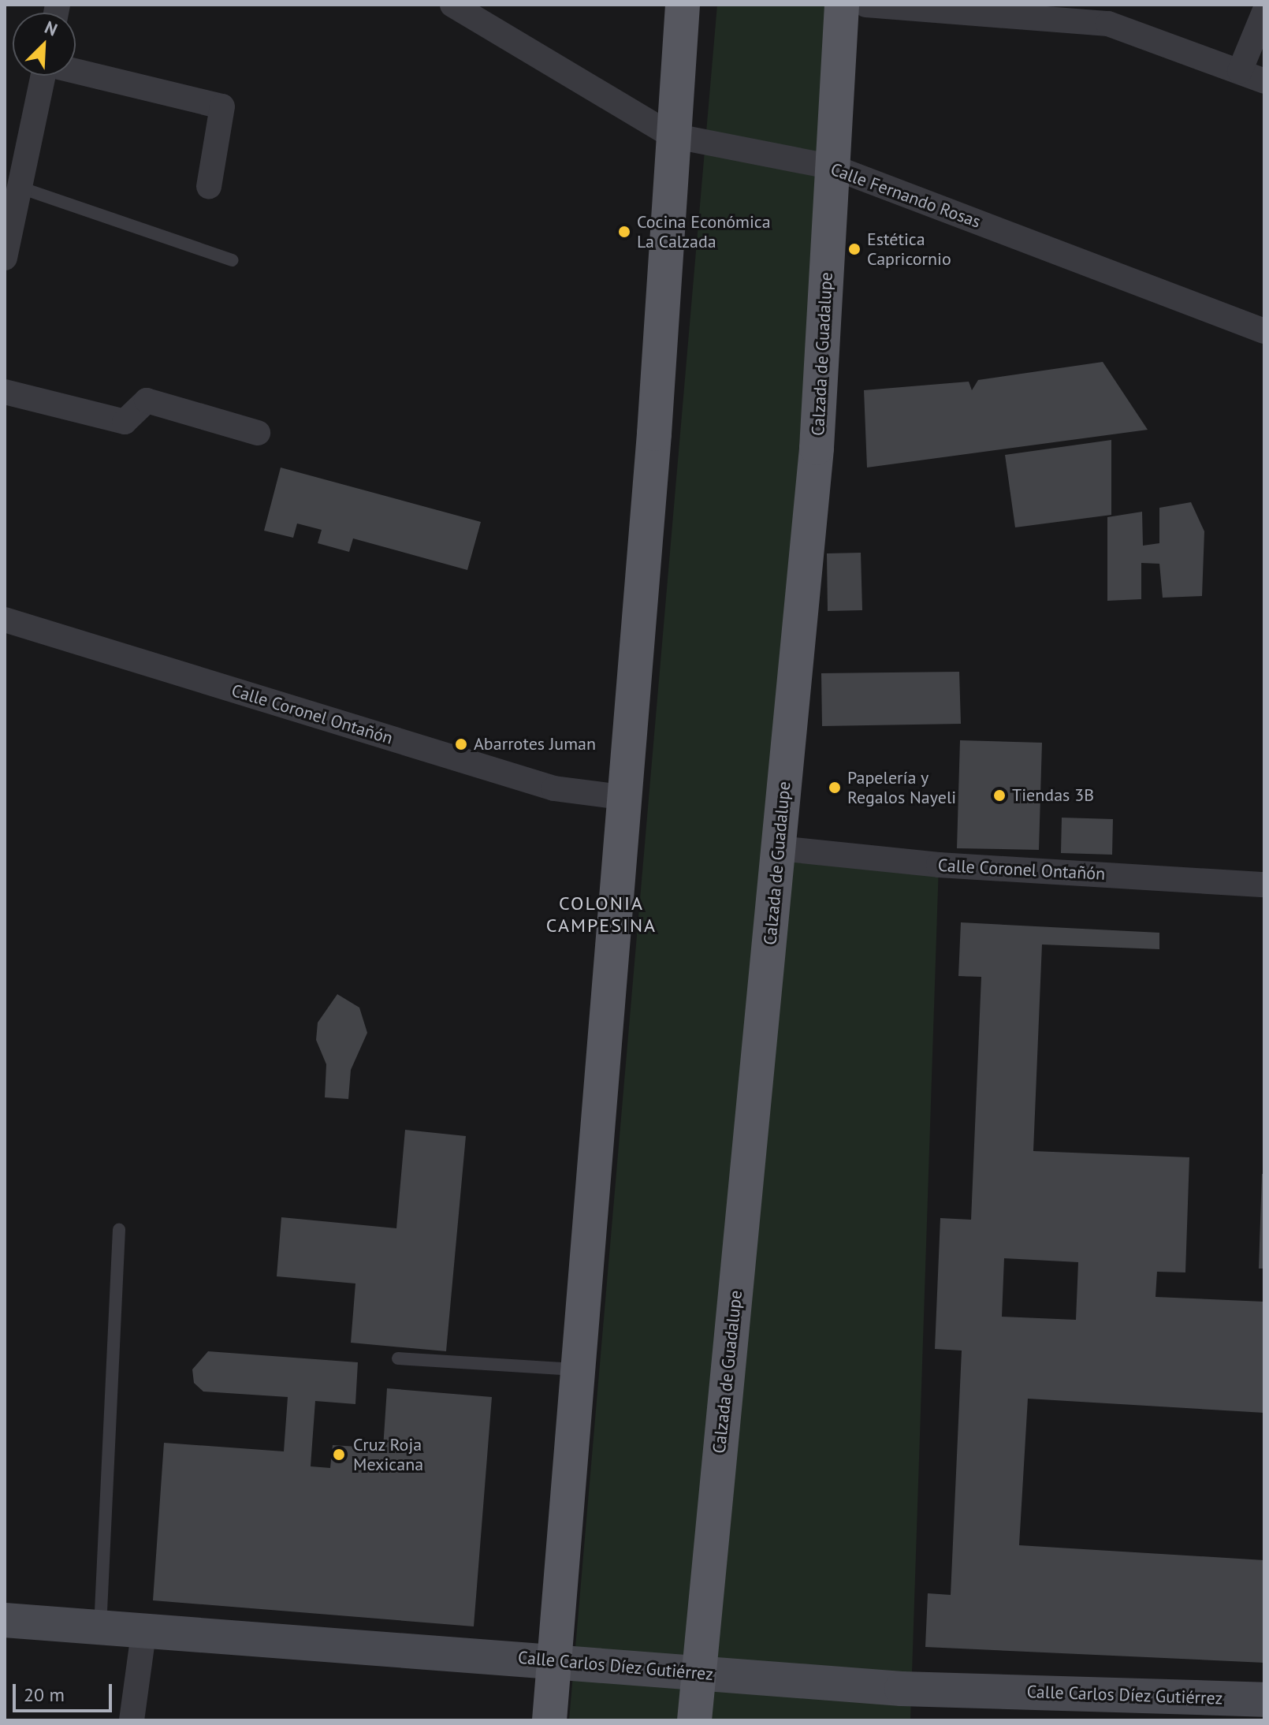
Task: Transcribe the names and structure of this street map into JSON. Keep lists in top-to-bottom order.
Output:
{
  "streets": {
    "main road": ["Calzada de Guadalupe"],
    "street": ["Calle Fernando Rosas", "Calle Coronel Ontañón", "Calle Carlos Díez Gutiérrez"]
  },
  "crossings": [
    ["Calle Fernando Rosas", "Calzada de Guadalupe"],
    ["Calzada de Guadalupe", "Calle Coronel Ontañón"],
    ["Calzada de Guadalupe", "Calle Carlos Díez Gutiérrez"]
  ],
  "districts": ["COLONIA CAMPESINA"],
  "places": [
    "Cocina Económica La Calzada",
    "Estética Capricornio",
    "Abarrotes Juman",
    "Papelería y Regalos Nayeli",
    "Tiendas 3B",
    "Cruz Roja Mexicana"
  ],
  "scale_bar": "20 m",
  "north": "top right"
}
